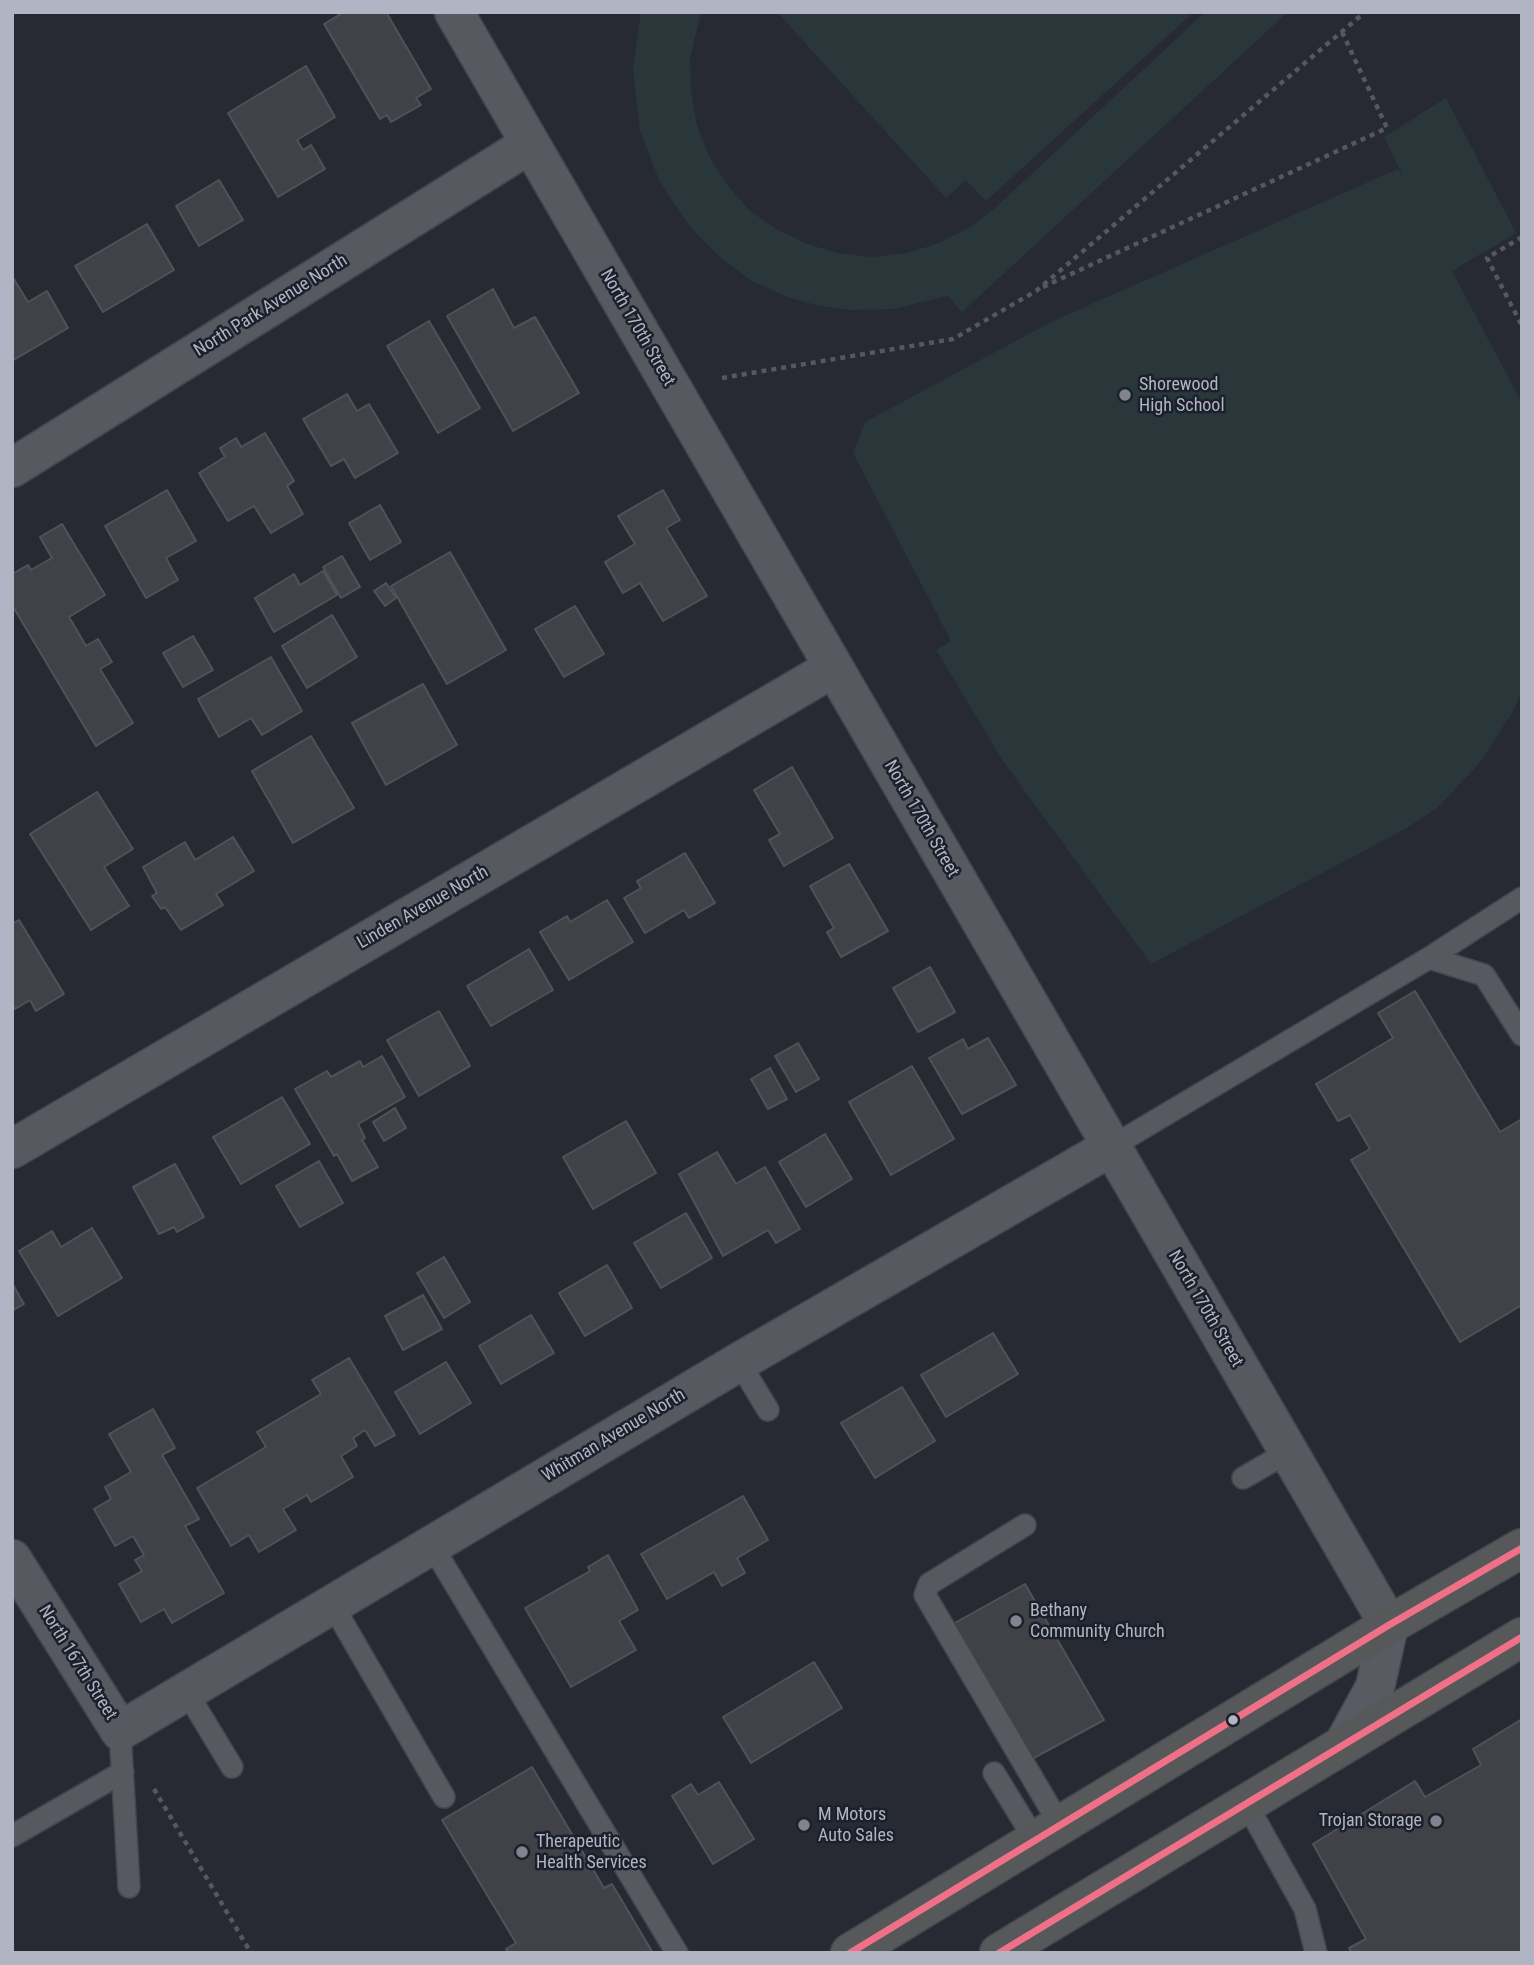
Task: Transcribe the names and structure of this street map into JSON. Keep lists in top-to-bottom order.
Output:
{
  "streets": {
    "street": [
      "North Park Avenue North",
      "North 170th Street",
      "Linden Avenue North",
      "Whitman Avenue North",
      "North 167th Street"
    ]
  },
  "crossings": [
    ["North Park Avenue North", "North 170th Street"],
    ["North 170th Street", "Linden Avenue North"],
    ["North 170th Street", "Whitman Avenue North"],
    ["Whitman Avenue North", "North 167th Street"]
  ],
  "places": [
    "Shorewood High School",
    "Bethany Community Church",
    "Trojan Storage",
    "M Motors Auto Sales",
    "Therapeutic Health Services"
  ]
}
